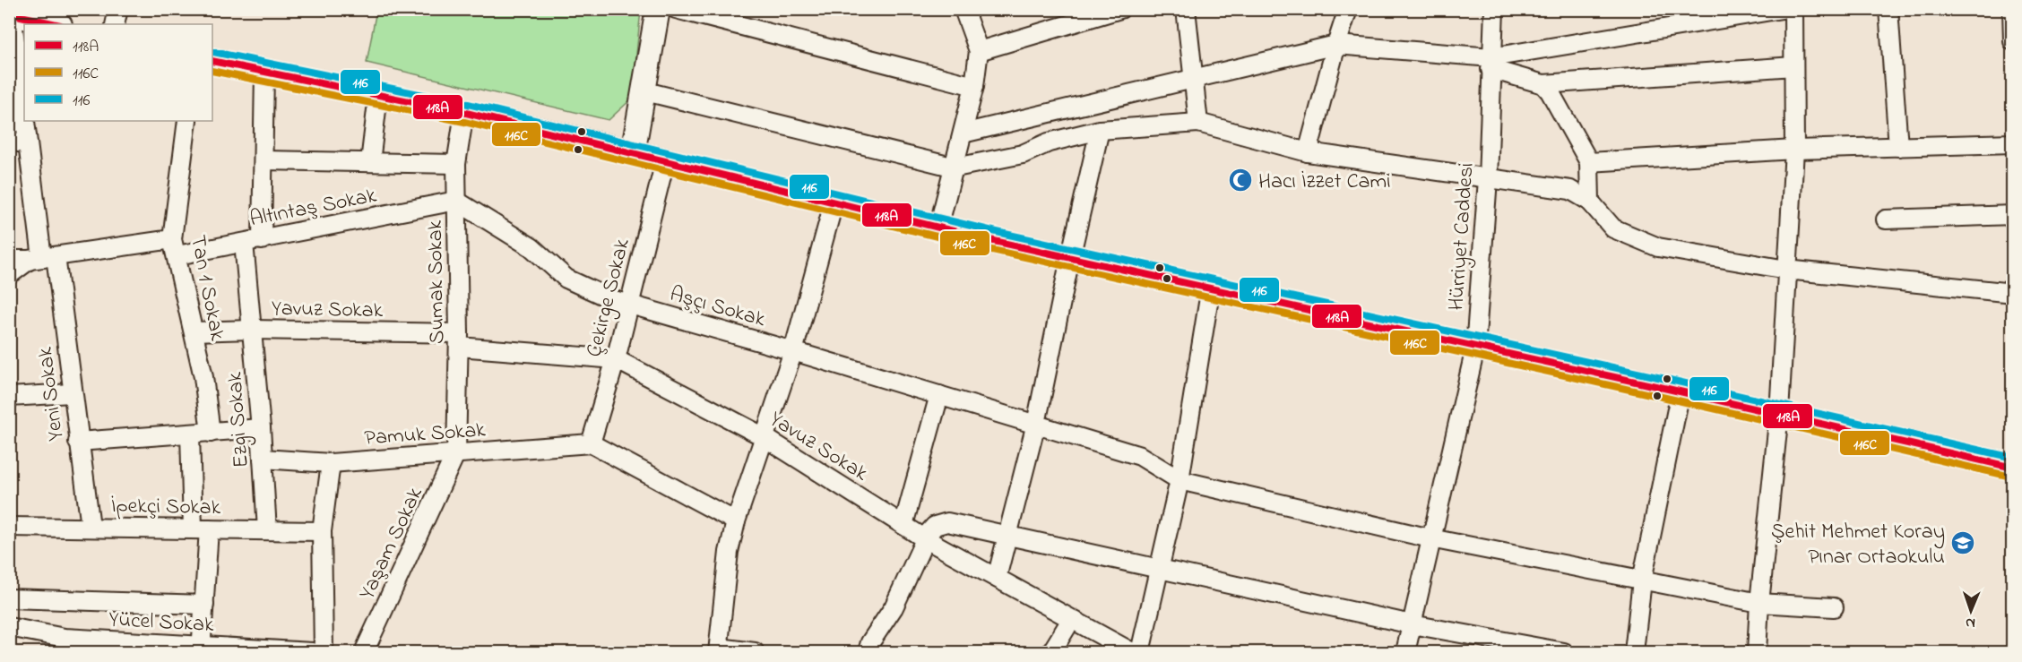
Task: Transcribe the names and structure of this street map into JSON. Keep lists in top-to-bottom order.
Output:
{
  "streets": {
    "street": [
      "Altıntaş Sokak",
      "Hürriyet Caddesi",
      "Sumak Sokak",
      "Tan 1 Sokak",
      "Çekirge Sokak",
      "Aşçı Sokak",
      "Yavuz Sokak",
      "Yeni Sokak",
      "Ezgi Sokak",
      "Pamuk Sokak",
      "İpekçi Sokak",
      "Yaşam Sokak",
      "Yücel Sokak"
    ]
  },
  "crossings": [
    ["Altıntaş Sokak", "Sumak Sokak"],
    ["Altıntaş Sokak", "Tan 1 Sokak"],
    ["Altıntaş Sokak", "Aşçı Sokak"],
    ["Altıntaş Sokak", "Yeni Sokak"],
    ["Altıntaş Sokak", "Ezgi Sokak"],
    ["Hürriyet Caddesi", "Aşçı Sokak"],
    ["Sumak Sokak", "Aşçı Sokak"],
    ["Sumak Sokak", "Yavuz Sokak"],
    ["Sumak Sokak", "Pamuk Sokak"],
    ["Sumak Sokak", "Yaşam Sokak"],
    ["Tan 1 Sokak", "Yavuz Sokak"],
    ["Çekirge Sokak", "Aşçı Sokak"],
    ["Çekirge Sokak", "Yavuz Sokak"],
    ["Çekirge Sokak", "Pamuk Sokak"],
    ["Yavuz Sokak", "Ezgi Sokak"],
    ["Yeni Sokak", "İpekçi Sokak"],
    ["Ezgi Sokak", "Pamuk Sokak"],
    ["Ezgi Sokak", "İpekçi Sokak"],
    ["Pamuk Sokak", "Yaşam Sokak"]
  ],
  "places": {
    "mosque": ["Hacı İzzet Cami"],
    "school or university": ["Şehit Mehmet Koray Pınar Ortaokulu"]
  },
  "lines": ["transit line 118A", "transit line 116", "transit line 116C"],
  "legend": ["118A", "116C", "116"],
  "north": "bottom"
}
